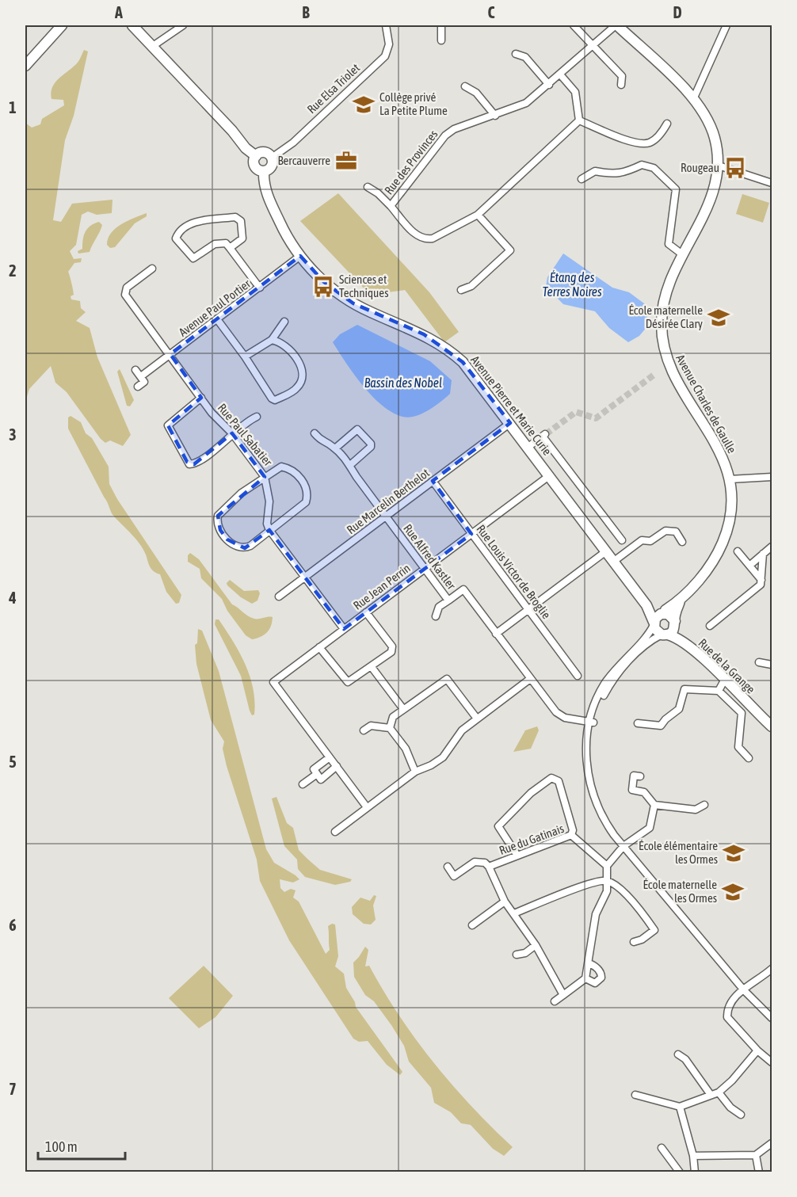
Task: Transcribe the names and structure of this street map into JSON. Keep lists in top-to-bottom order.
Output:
{
  "streets": {
    "street": [
      "Rue Elsa Triolet",
      "Rue des Provinces",
      "Avenue Paul Portier",
      "Avenue Charles de Gaulle",
      "Avenue Pierre et Marie Curie",
      "Rue Paul Sabatier",
      "Rue Marcelin Berthelot",
      "Rue Alfred Kastler",
      "Rue Louis Victor de Broglie",
      "Rue Jean Perrin",
      "Rue de la Grange",
      "Rue du Gatinais"
    ]
  },
  "crossings": [
    ["Rue Elsa Triolet", "Avenue Pierre et Marie Curie"],
    ["Rue des Provinces", "Avenue Charles de Gaulle"],
    ["Avenue Paul Portier", "Avenue Pierre et Marie Curie"],
    ["Avenue Paul Portier", "Rue Paul Sabatier"],
    ["Avenue Charles de Gaulle", "Avenue Pierre et Marie Curie"],
    ["Avenue Charles de Gaulle", "Rue de la Grange"],
    ["Avenue Pierre et Marie Curie", "Rue Marcelin Berthelot"],
    ["Avenue Pierre et Marie Curie", "Rue Jean Perrin"],
    ["Avenue Pierre et Marie Curie", "Rue de la Grange"],
    ["Rue Marcelin Berthelot", "Rue Alfred Kastler"],
    ["Rue Marcelin Berthelot", "Rue Louis Victor de Broglie"],
    ["Rue Alfred Kastler", "Rue Jean Perrin"],
    ["Rue Louis Victor de Broglie", "Rue Jean Perrin"]
  ],
  "water": ["Étang des Terres Noires", "Bassin des Nobel"],
  "places": {
    "school or university": [
      "Collège privé La Petite Plume",
      "École maternelle Désirée Clary",
      "École élémentaire les Ormes",
      "École maternelle les Ormes"
    ],
    "office": ["Bercauverre"],
    "bus stop": ["Rougeau", "Sciences et Techniques"]
  },
  "scale_bar": "100 m",
  "grid": {
    "columns": [
      "A",
      "B",
      "C",
      "D"
    ],
    "rows": [
      "1",
      "2",
      "3",
      "4",
      "5",
      "6",
      "7"
    ]
  }
}
